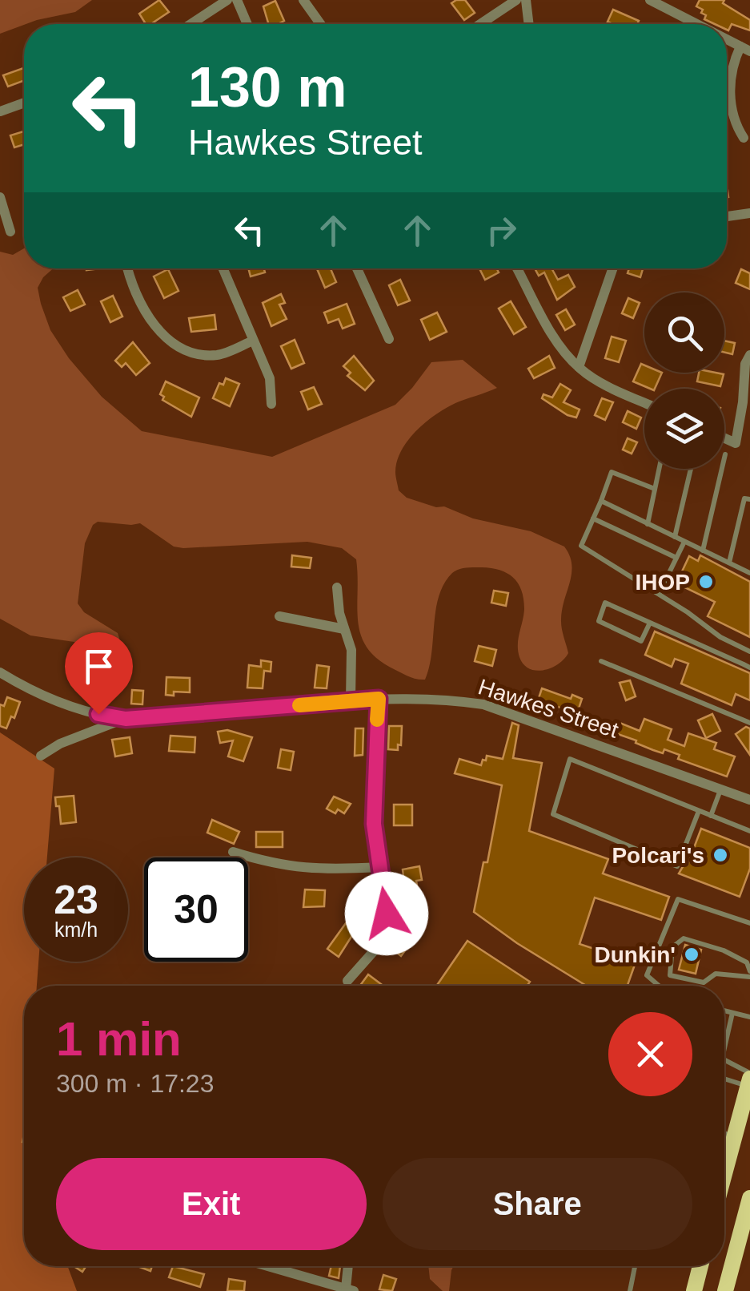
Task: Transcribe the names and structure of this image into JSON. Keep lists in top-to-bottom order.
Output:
{
  "streets": {
    "street": ["Hawkes Street"]
  },
  "places": ["IHOP", "Polcari's", "Dunkin'"],
  "page": {
    "turn": ["130 m", "Hawkes Street"],
    "speed": "23 km/h",
    "limit": "30",
    "heading": ["1 min", "300 m · 17:23"],
    "buttons": ["Exit", "Share"]
  }
}
